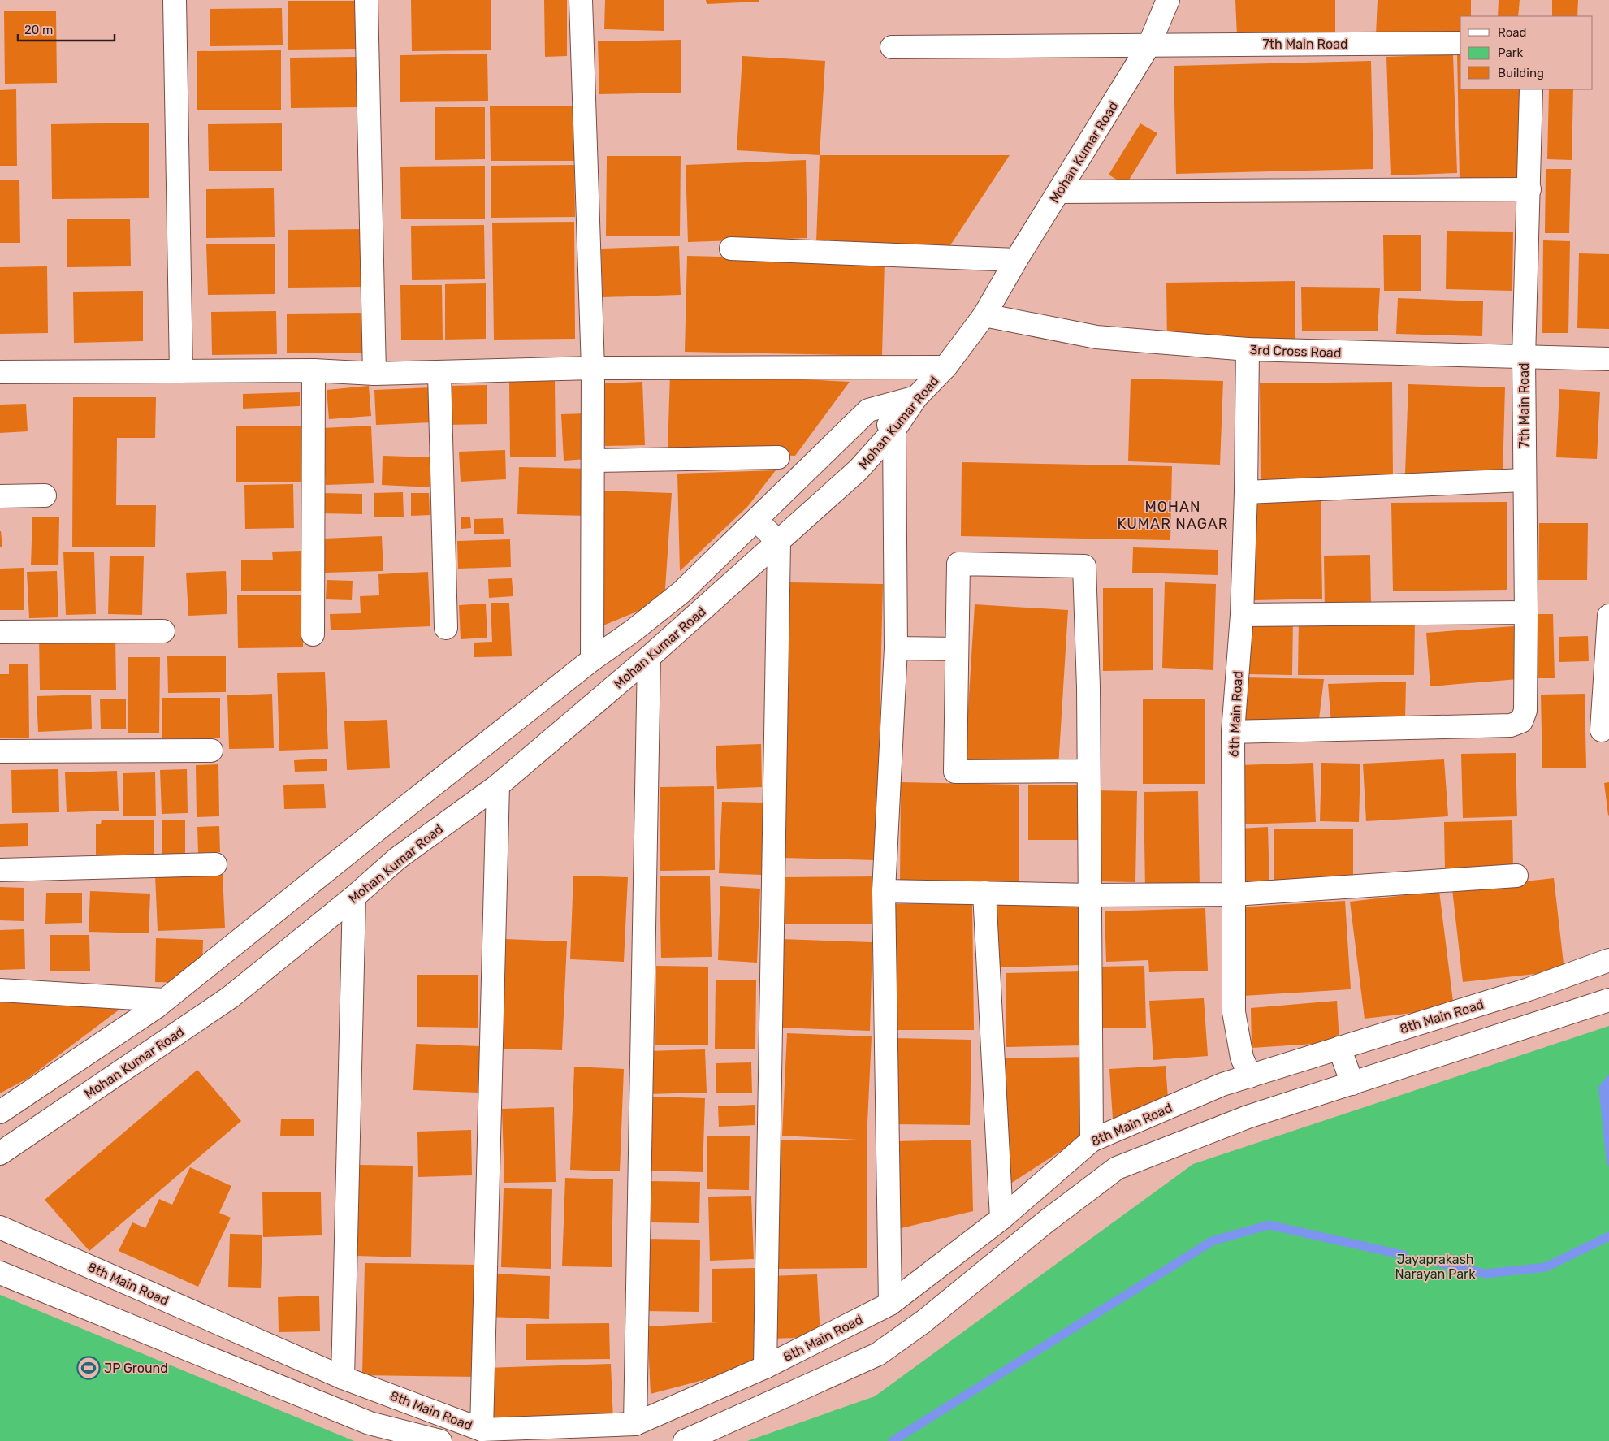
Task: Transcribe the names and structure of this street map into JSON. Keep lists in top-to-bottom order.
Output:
{
  "streets": {
    "street": [
      "7th Main Road",
      "Mohan Kumar Road",
      "3rd Cross Road",
      "6th Main Road",
      "8th Main Road"
    ]
  },
  "crossings": [
    ["7th Main Road", "Mohan Kumar Road"],
    ["7th Main Road", "3rd Cross Road"],
    ["7th Main Road", "6th Main Road"],
    ["Mohan Kumar Road", "3rd Cross Road"],
    ["3rd Cross Road", "6th Main Road"],
    ["6th Main Road", "8th Main Road"]
  ],
  "districts": ["MOHAN KUMAR NAGAR"],
  "parks": ["Jayaprakash Narayan Park"],
  "places": {
    "sports": ["JP Ground"]
  },
  "legend": ["Road", "Park", "Building"],
  "scale_bar": "20 m"
}
